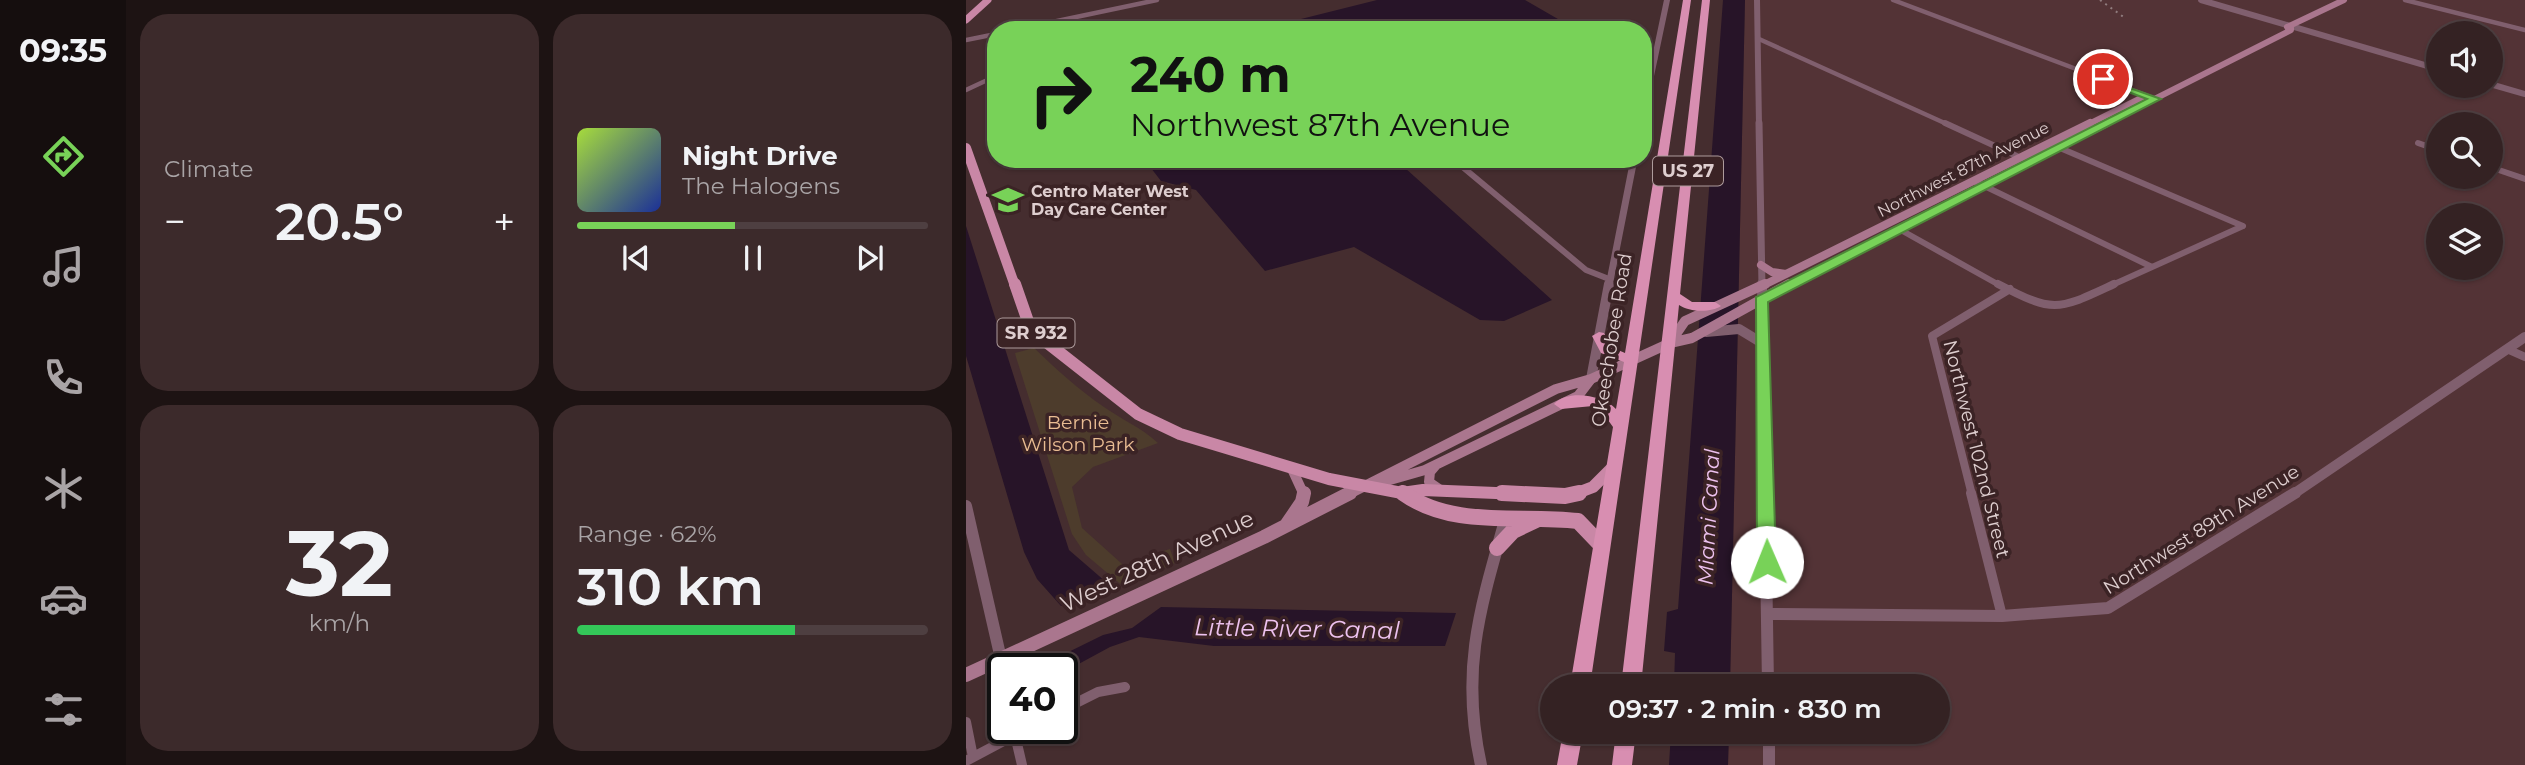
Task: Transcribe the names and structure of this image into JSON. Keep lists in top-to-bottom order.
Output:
{
  "streets": {
    "highway": ["US 27", "Okeechobee Road"],
    "main road": ["Northwest 87th Avenue", "SR 932", "West 28th Avenue"],
    "street": ["Northwest 102nd Street", "Northwest 89th Avenue"]
  },
  "crossings": [
    ["Northwest 87th Avenue", "West 28th Avenue"],
    ["US 27", "West 28th Avenue"],
    ["SR 932", "Okeechobee Road"],
    ["SR 932", "West 28th Avenue"],
    ["Okeechobee Road", "West 28th Avenue"],
    ["Northwest 102nd Street", "Northwest 89th Avenue"]
  ],
  "water": ["Miami Canal", "Little River Canal"],
  "parks": ["Bernie Wilson Park"],
  "places": {
    "school or university": ["Centro Mater West Day Care Center"]
  },
  "page": {
    "tabs": "09:35",
    "tile": [
      "Climate",
      ["32", "km/h"],
      ["Range · 62%", "310 km"]
    ],
    "turn": ["240 m", "Northwest 87th Avenue"],
    "song": ["Night Drive", "The Halogens"],
    "heat": ["−", "20.5°", "+"],
    "limit": "40",
    "trip": "09:37 · 2 min · 830 m"
  }
}
